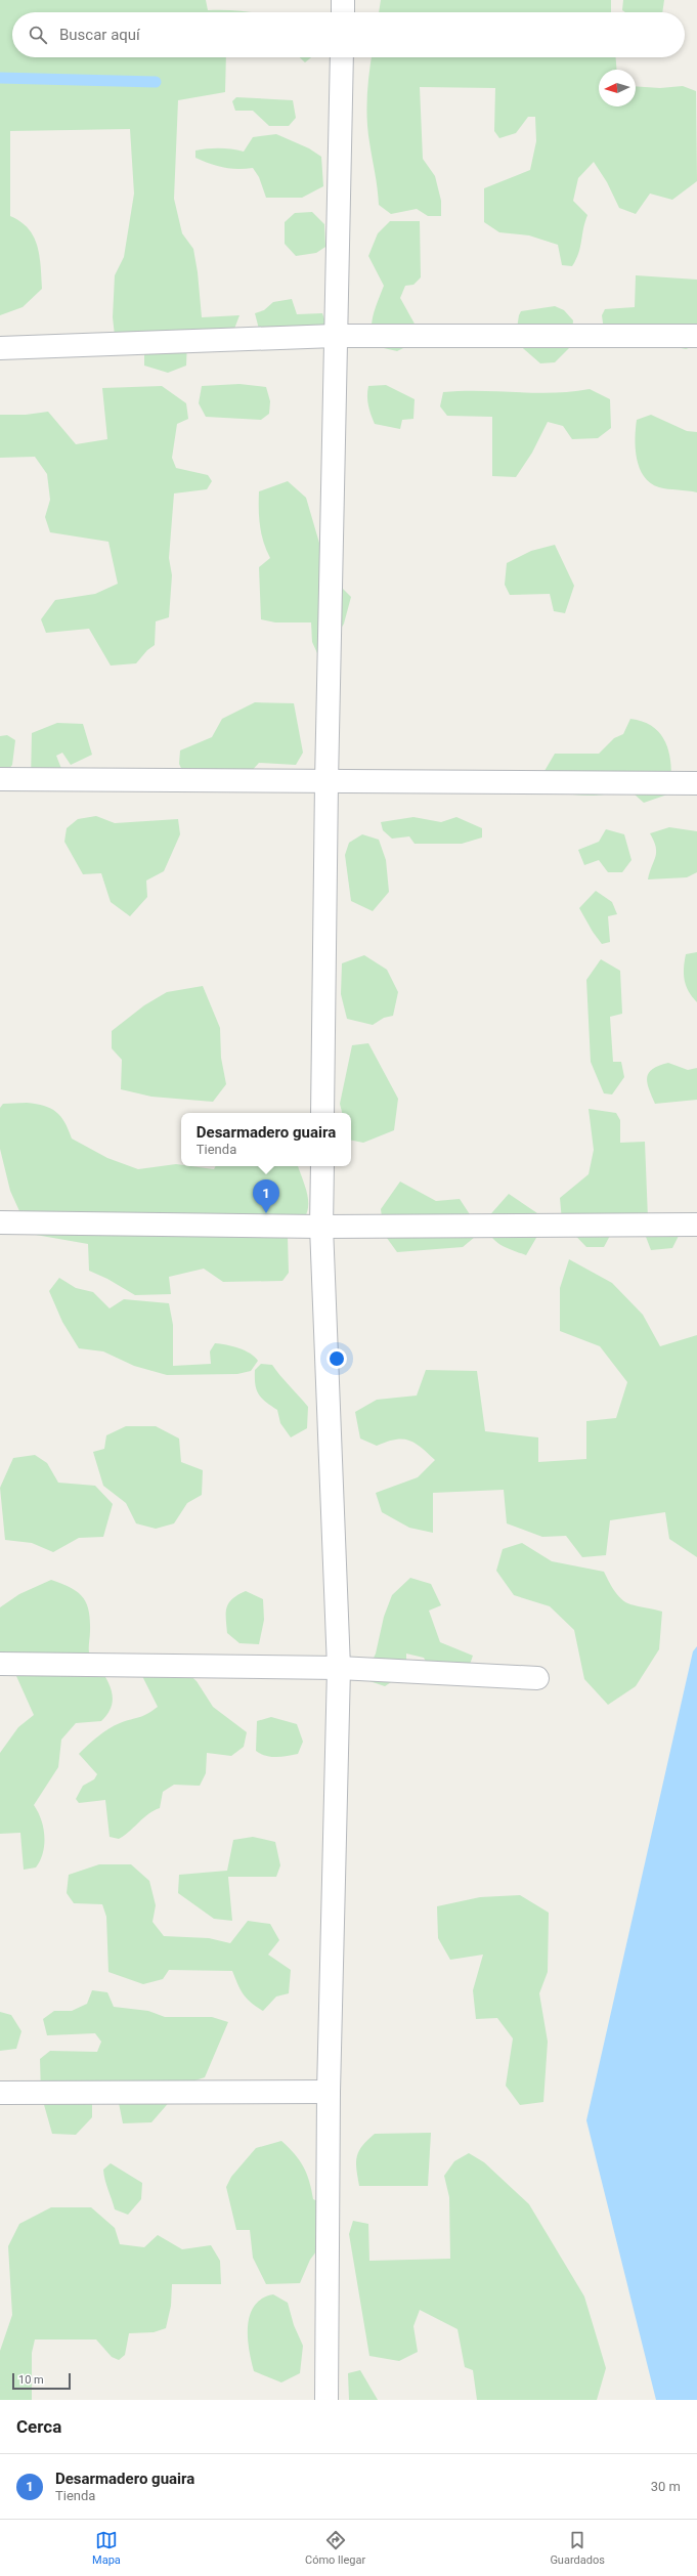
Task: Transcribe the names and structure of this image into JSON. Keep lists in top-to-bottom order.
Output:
{
  "scale_bar": "10 m",
  "north": "left",
  "page": {
    "search": "Buscar aquí",
    "popup": ["Desarmadero guaira", "Tienda"],
    "pins": "1",
    "scale": "10 m",
    "heading": "Cerca",
    "list": [
      {
        "mark": "1",
        "name": "Desarmadero guaira",
        "note": "Tienda",
        "value": "30 m"
      }
    ],
    "nav": ["Mapa", "Cómo llegar", "Guardados"]
  }
}
